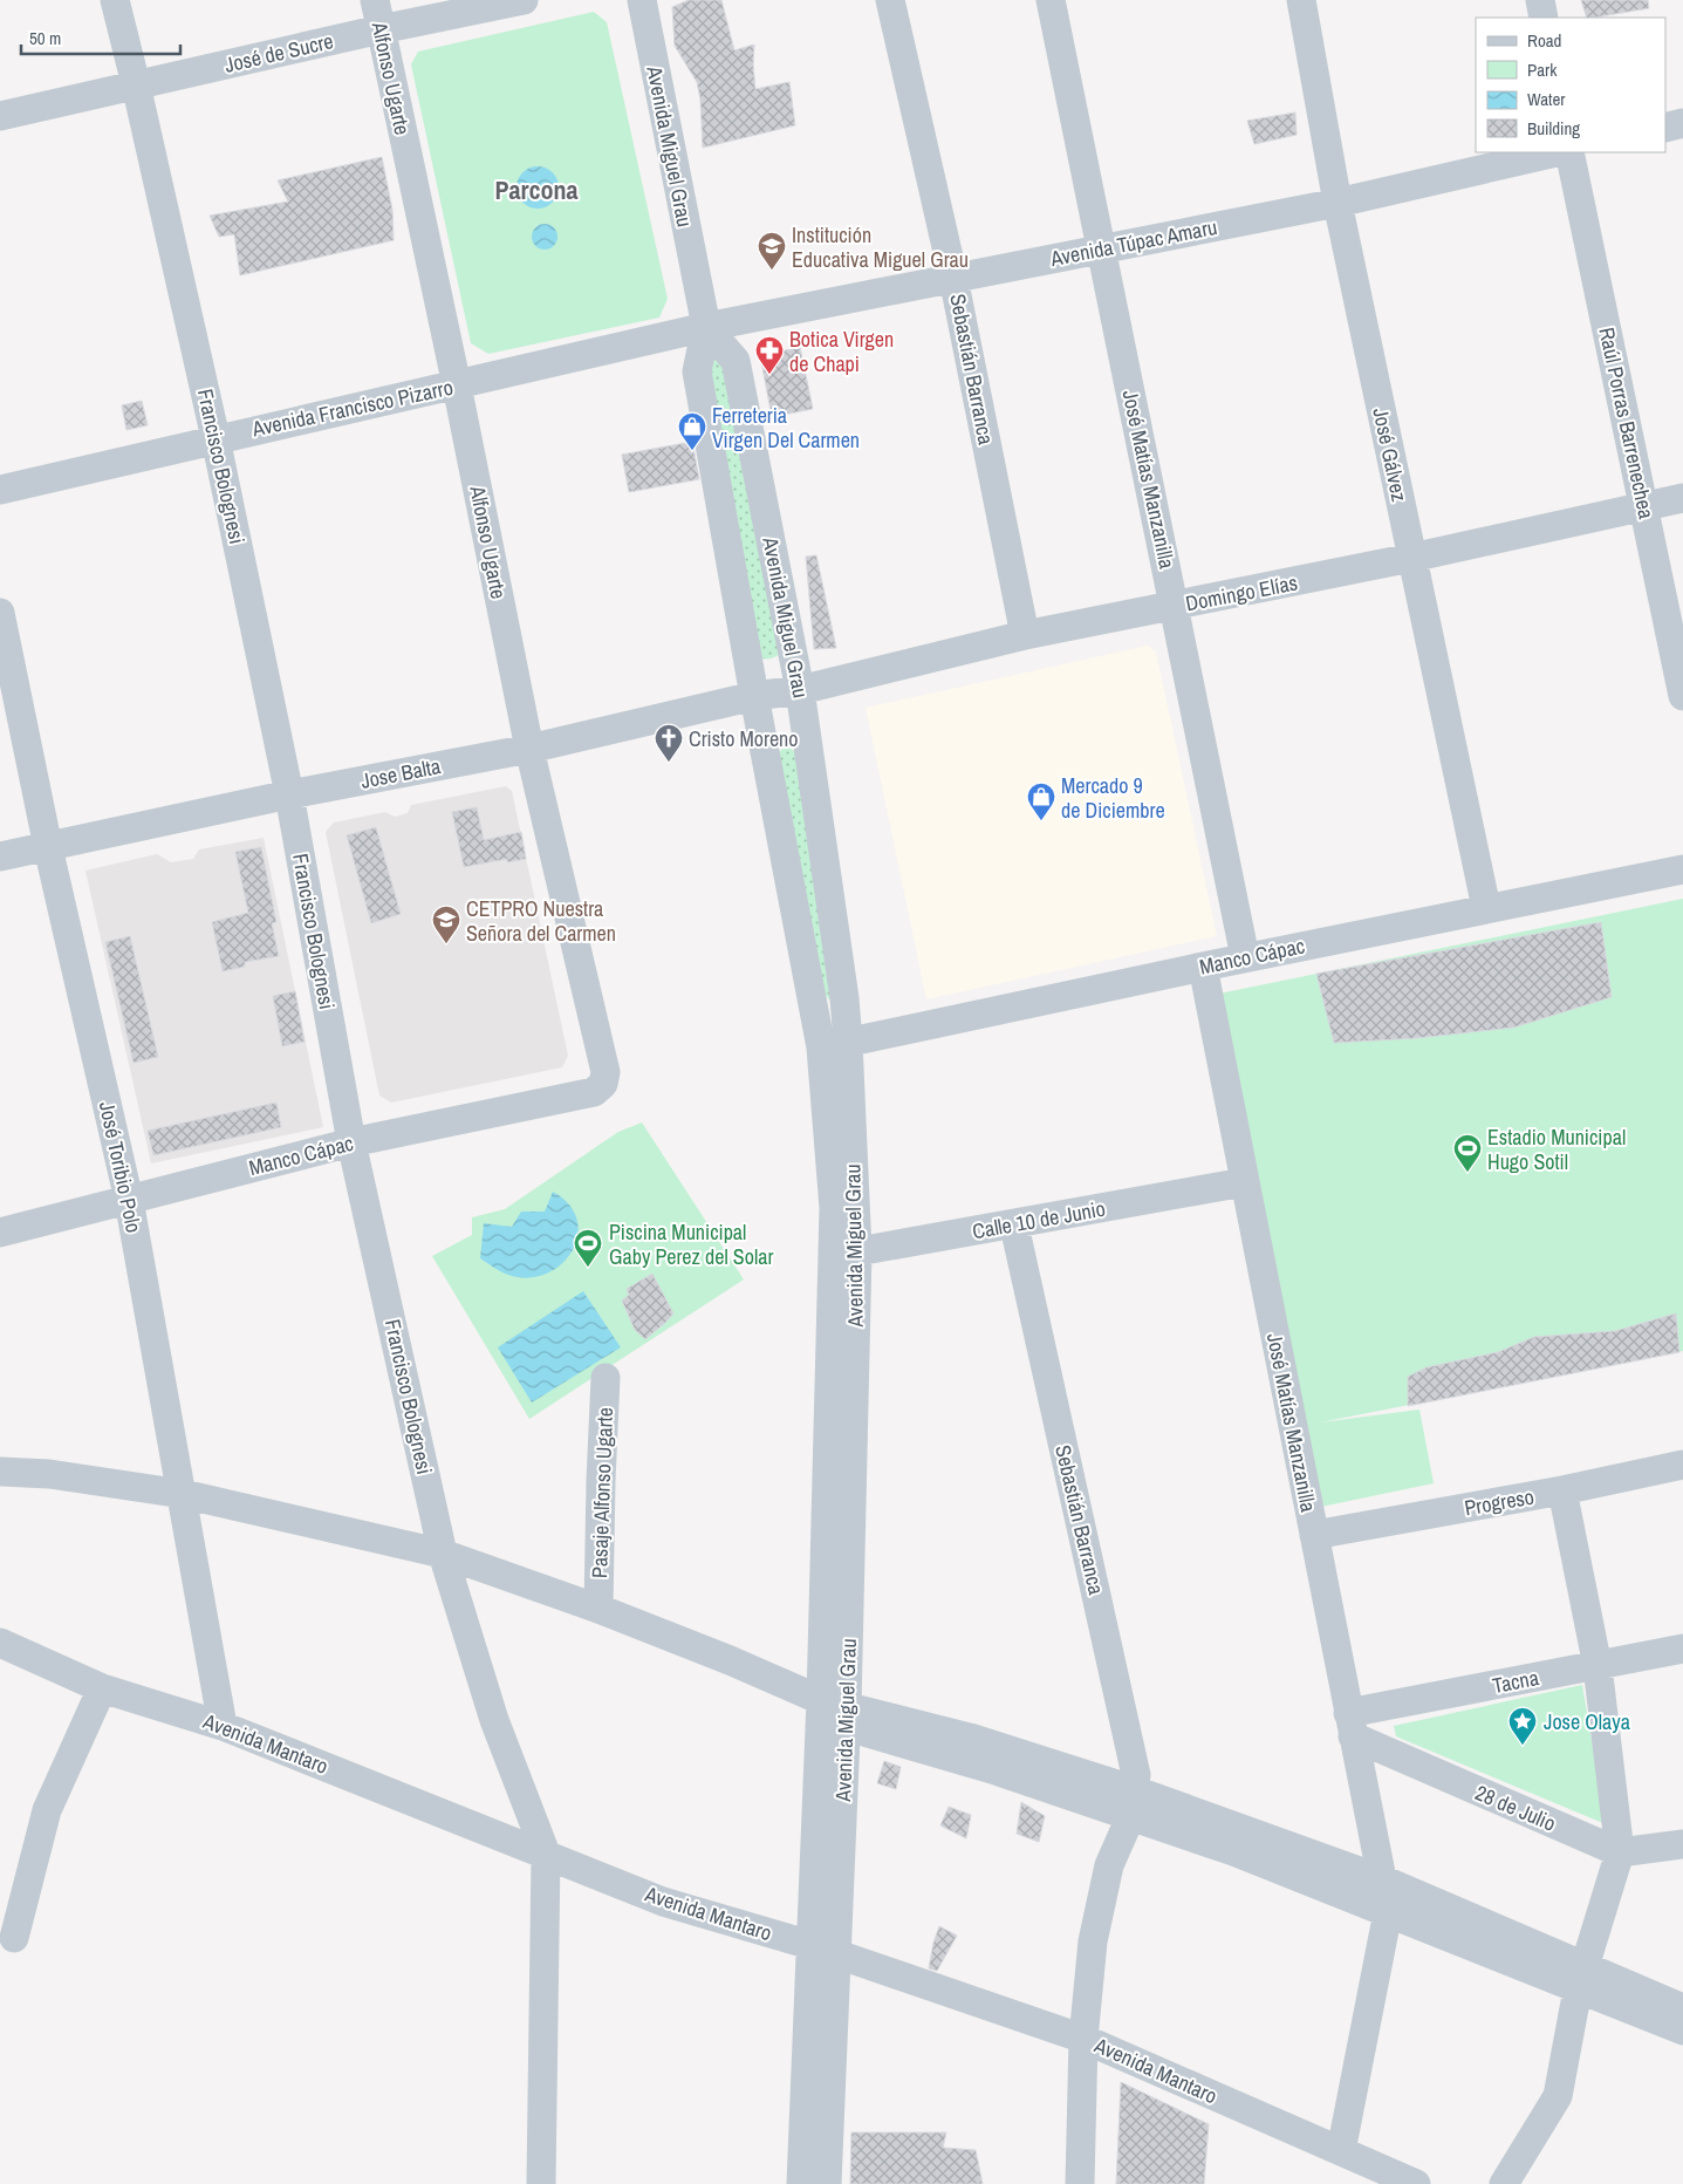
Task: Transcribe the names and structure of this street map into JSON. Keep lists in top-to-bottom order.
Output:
{
  "streets": {
    "street": [
      "José de Sucre",
      "Alfonso Ugarte",
      "Avenida Miguel Grau",
      "Avenida Túpac Amaru",
      "Sebastián Barranca",
      "Avenida Francisco Pizarro",
      "Raúl Porras Barrenechea",
      "José Gálvez",
      "Francisco Bolognesi",
      "José Matías Manzanilla",
      "Domingo Elías",
      "Jose Balta",
      "Manco Cápac",
      "José Toribio Polo",
      "Calle 10 de Junio",
      "Pasaje Alfonso Ugarte",
      "Progreso",
      "Tacna",
      "Avenida Mantaro",
      "28 de Julio"
    ]
  },
  "crossings": [
    ["José de Sucre", "Alfonso Ugarte"],
    ["José de Sucre", "Francisco Bolognesi"],
    ["Alfonso Ugarte", "Avenida Francisco Pizarro"],
    ["Alfonso Ugarte", "Jose Balta"],
    ["Alfonso Ugarte", "Manco Cápac"],
    ["Avenida Miguel Grau", "Avenida Túpac Amaru"],
    ["Avenida Miguel Grau", "Avenida Francisco Pizarro"],
    ["Avenida Miguel Grau", "Domingo Elías"],
    ["Avenida Miguel Grau", "Jose Balta"],
    ["Avenida Miguel Grau", "Manco Cápac"],
    ["Avenida Miguel Grau", "Calle 10 de Junio"],
    ["Avenida Miguel Grau", "Avenida Mantaro"],
    ["Avenida Túpac Amaru", "Sebastián Barranca"],
    ["Avenida Túpac Amaru", "Avenida Francisco Pizarro"],
    ["Avenida Túpac Amaru", "José Gálvez"],
    ["Avenida Túpac Amaru", "José Matías Manzanilla"],
    ["Sebastián Barranca", "Domingo Elías"],
    ["Sebastián Barranca", "Calle 10 de Junio"],
    ["Avenida Francisco Pizarro", "Francisco Bolognesi"],
    ["Raúl Porras Barrenechea", "Domingo Elías"],
    ["José Gálvez", "Domingo Elías"],
    ["José Gálvez", "Manco Cápac"],
    ["Francisco Bolognesi", "Jose Balta"],
    ["Francisco Bolognesi", "Manco Cápac"],
    ["Francisco Bolognesi", "Avenida Mantaro"],
    ["José Matías Manzanilla", "Domingo Elías"],
    ["José Matías Manzanilla", "Manco Cápac"],
    ["José Matías Manzanilla", "Calle 10 de Junio"],
    ["José Matías Manzanilla", "Progreso"],
    ["José Matías Manzanilla", "Tacna"],
    ["José Matías Manzanilla", "28 de Julio"],
    ["Domingo Elías", "Jose Balta"],
    ["Jose Balta", "José Toribio Polo"],
    ["Manco Cápac", "José Toribio Polo"],
    ["José Toribio Polo", "Avenida Mantaro"],
    ["Tacna", "28 de Julio"]
  ],
  "districts": ["Parcona"],
  "places": {
    "school or university": ["Institución Educativa Miguel Grau", "CETPRO Nuestra Señora del Carmen"],
    "pharmacy": ["Botica Virgen de Chapi"],
    "shop": ["Ferreteria Virgen Del Carmen", "Mercado 9 de Diciembre"],
    "church": ["Cristo Moreno"],
    "sports": ["Estadio Municipal Hugo Sotil", "Piscina Municipal Gaby Perez del Solar"],
    "place": ["Jose Olaya"]
  },
  "legend": [
    "Road",
    "Park",
    "Water",
    "Building"
  ],
  "scale_bar": "50 m"
}
